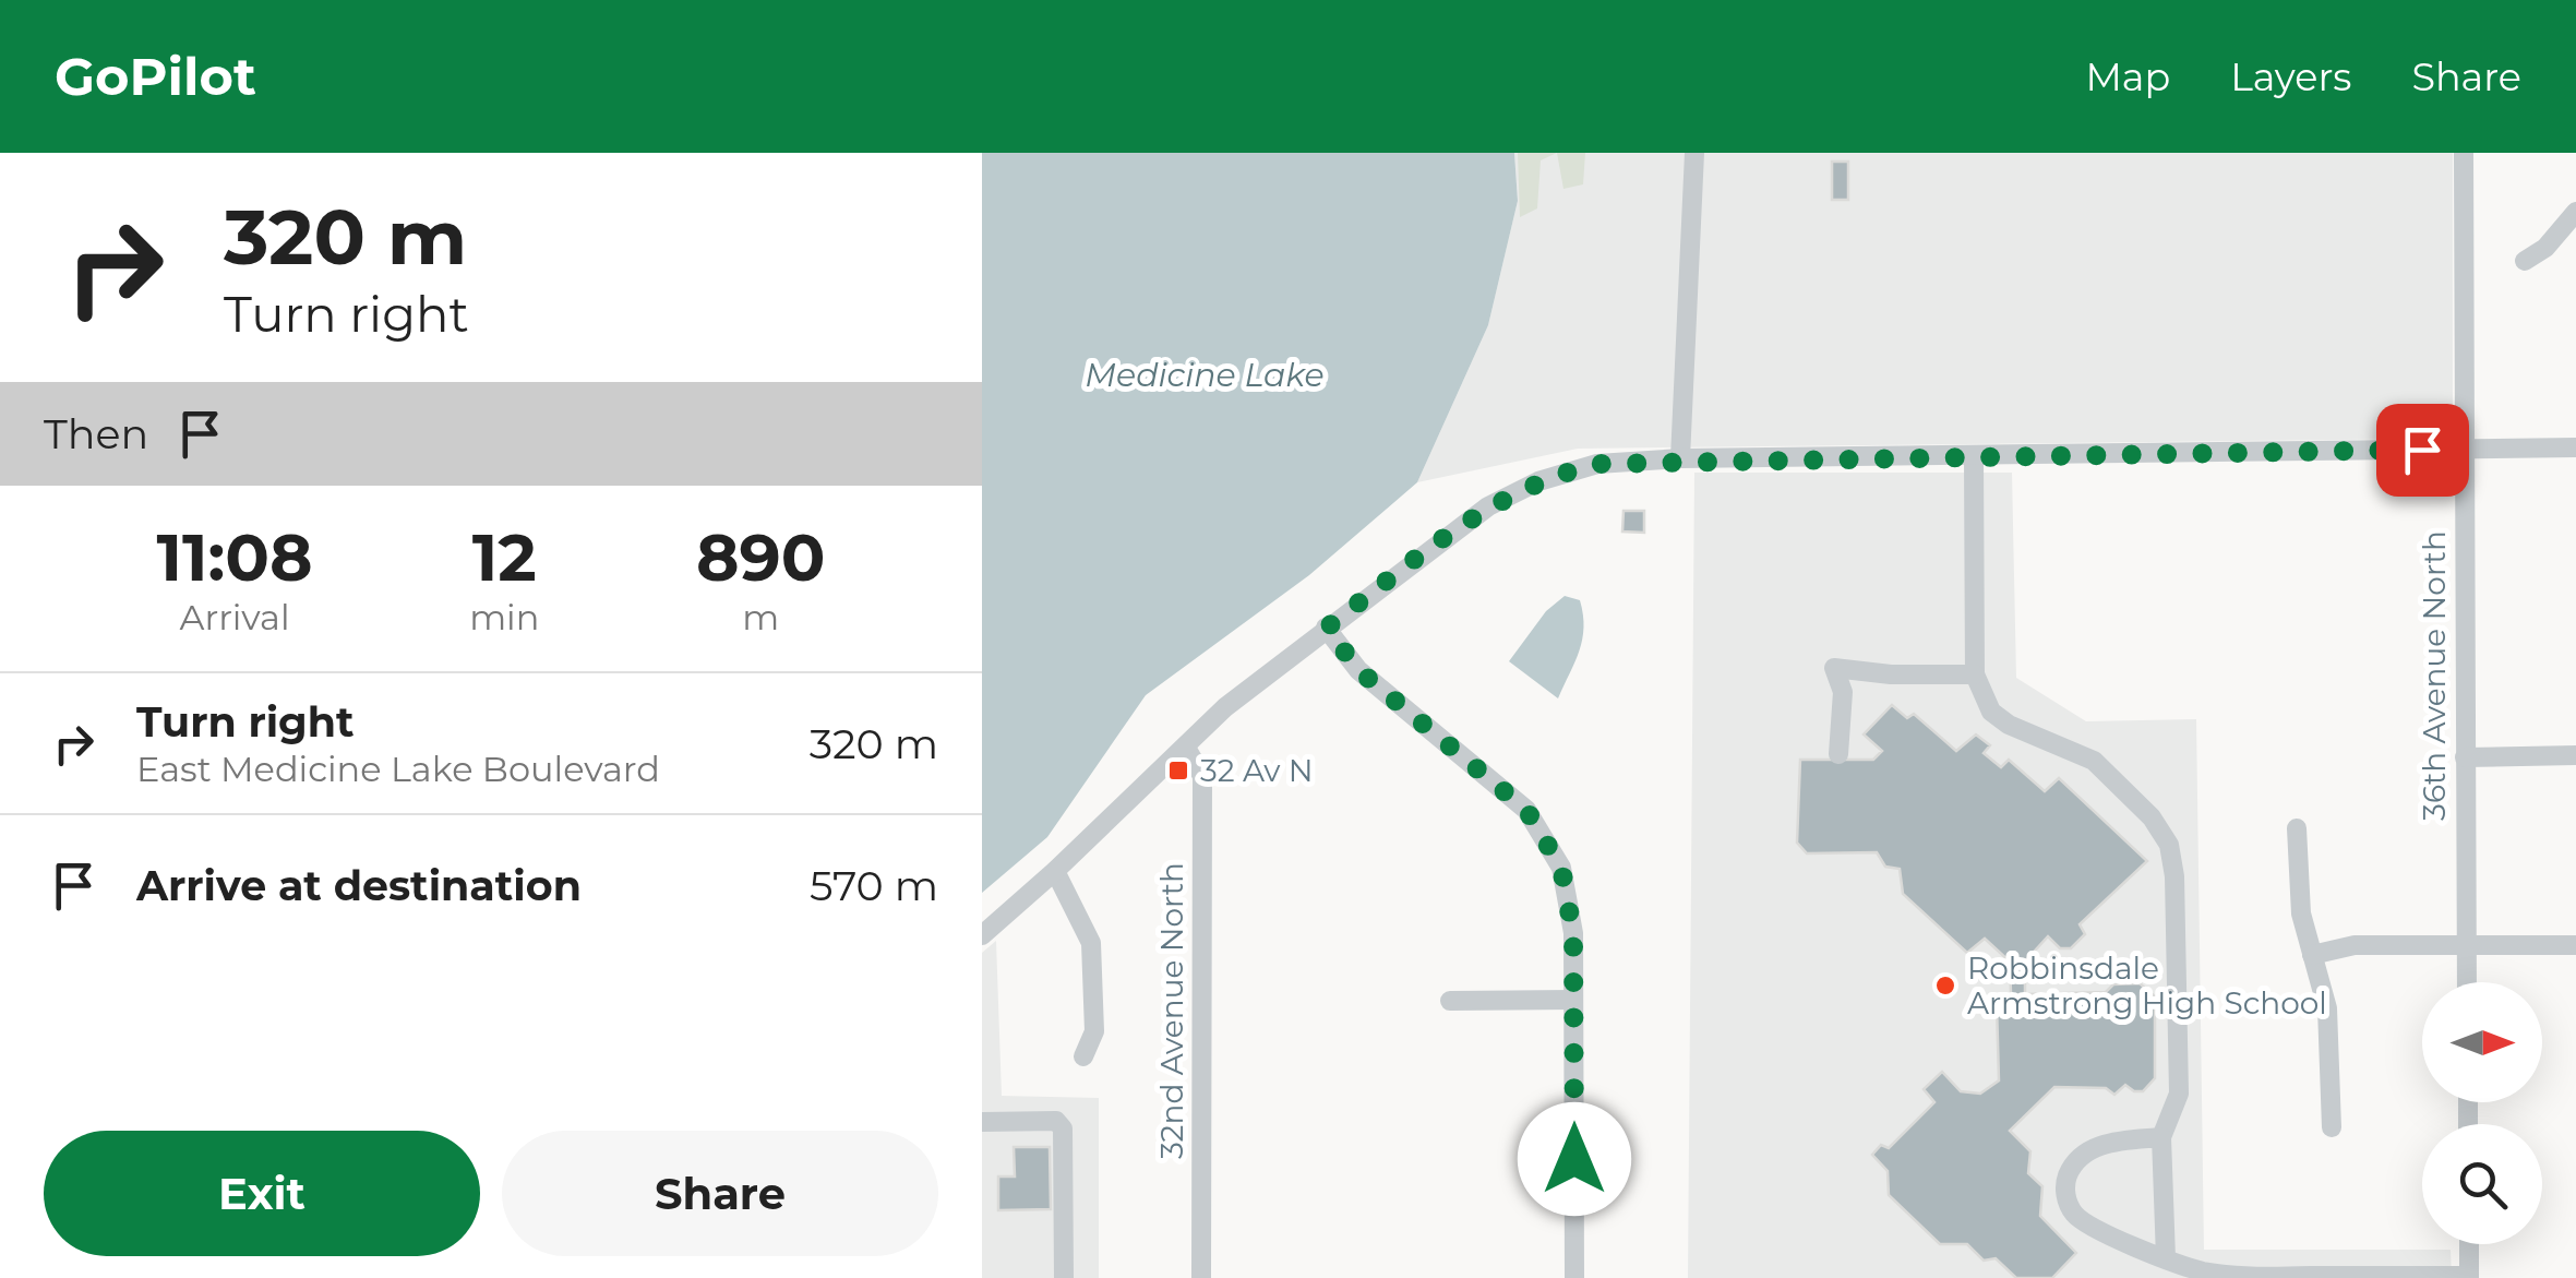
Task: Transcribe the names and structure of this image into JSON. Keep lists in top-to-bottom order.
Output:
{
  "streets": {
    "street": ["36th Avenue North", "32nd Avenue North"]
  },
  "water": ["Medicine Lake"],
  "places": {
    "transit": ["32 Av N"],
    "other": ["Robbinsdale Armstrong High School"]
  },
  "north": "right",
  "page": {
    "header": "GoPilot",
    "nav": ["Map", "Layers", "Share"],
    "turn": ["320 m", "Turn right"],
    "then": "Then",
    "eta": [
      "11:08",
      "Arrival",
      "12",
      "min",
      "890",
      "m"
    ],
    "list": [
      {
        "name": "Turn right",
        "note": "East Medicine Lake Boulevard",
        "value": "320 m"
      },
      {
        "name": "Arrive at destination",
        "value": "570 m"
      }
    ],
    "buttons": ["Exit", "Share"]
  }
}
